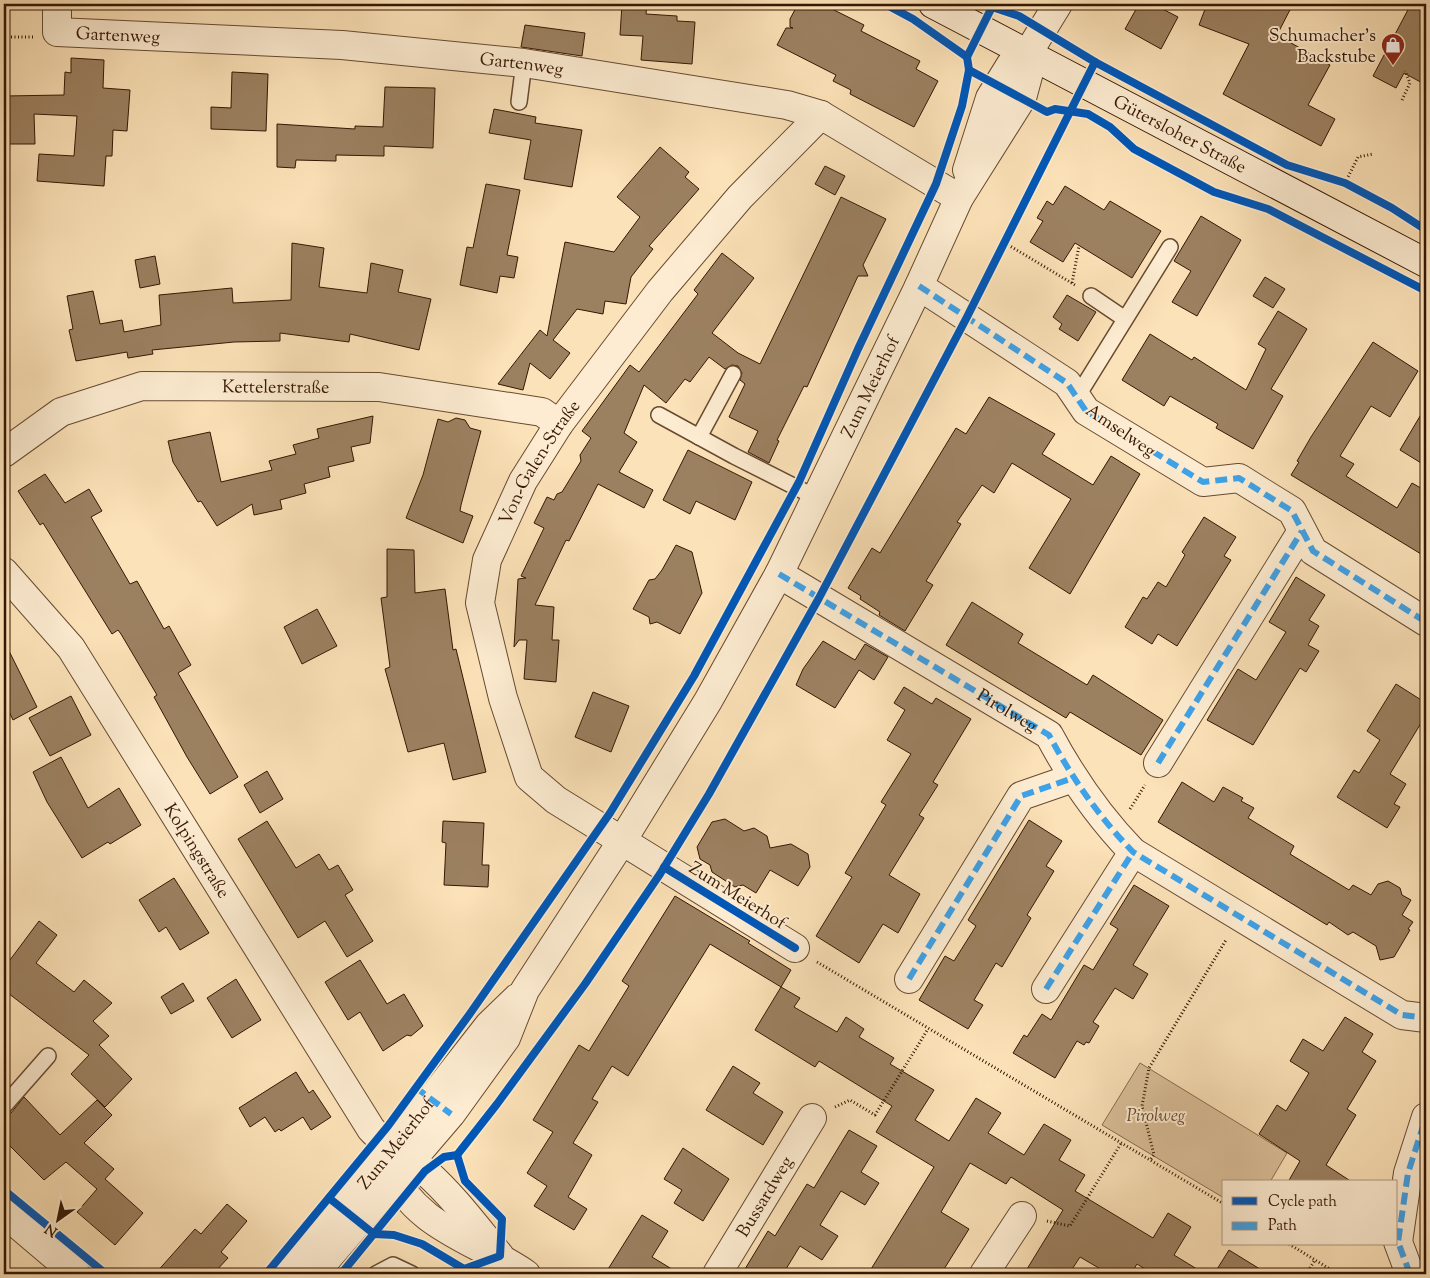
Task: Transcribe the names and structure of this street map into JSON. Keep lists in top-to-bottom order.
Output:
{
  "streets": {
    "street": [
      "Gartenweg",
      "Gütersloher Straße",
      "Kettelerstraße",
      "Zum Meierhof",
      "Amselweg",
      "Von-Galen-Straße",
      "Pirolweg",
      "Kolpingstraße",
      "Bussardweg"
    ]
  },
  "crossings": [
    ["Gartenweg", "Zum Meierhof"],
    ["Gartenweg", "Von-Galen-Straße"],
    ["Gütersloher Straße", "Zum Meierhof"],
    ["Kettelerstraße", "Von-Galen-Straße"],
    ["Zum Meierhof", "Amselweg"],
    ["Zum Meierhof", "Von-Galen-Straße"],
    ["Zum Meierhof", "Pirolweg"],
    ["Zum Meierhof", "Kolpingstraße"]
  ],
  "parks": ["Pirolweg"],
  "places": {
    "shop": ["Schumacher's Backstube"]
  },
  "legend": ["Cycle path", "Path"],
  "north": "bottom left"
}
